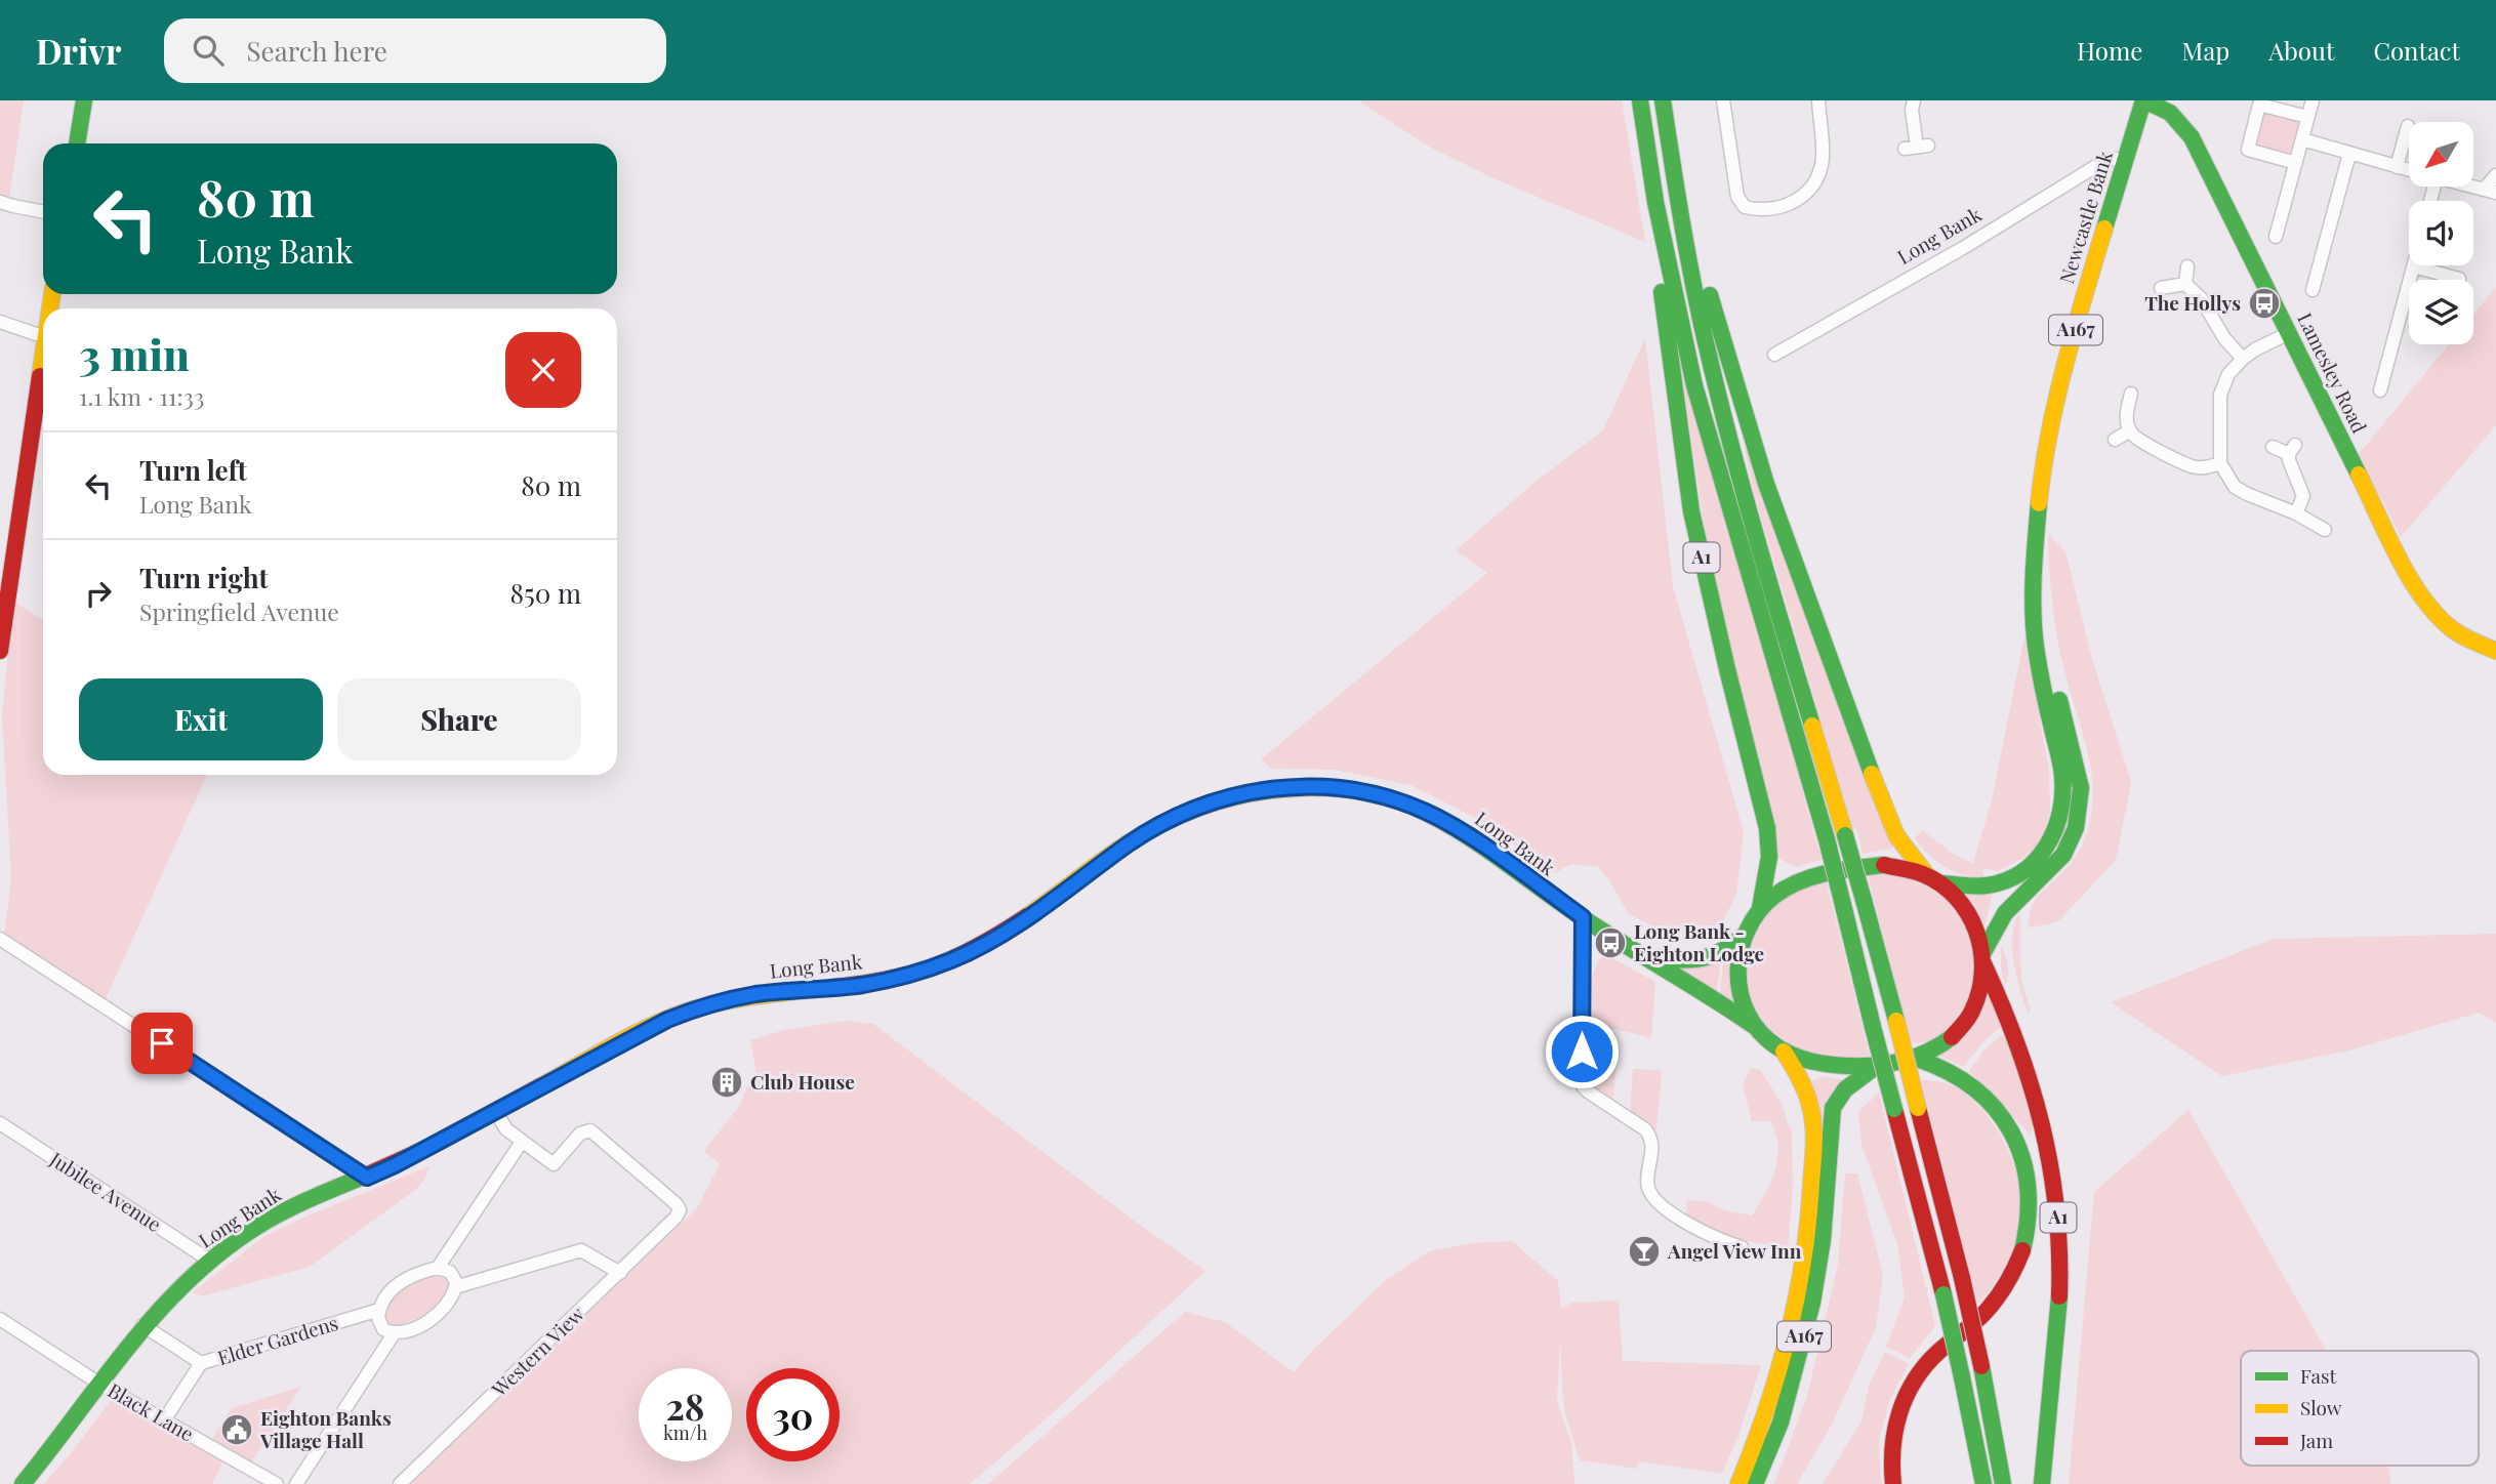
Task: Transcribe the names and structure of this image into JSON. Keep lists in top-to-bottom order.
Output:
{
  "streets": {
    "main road": [
      "Newcastle Bank",
      "Long Bank",
      "A167",
      "Lamesley Road",
      "A1"
    ],
    "street": [
      "Jubilee Avenue",
      "Elder Gardens",
      "Western View",
      "Black Lane"
    ]
  },
  "crossings": [
    ["Newcastle Bank", "Long Bank"],
    ["Newcastle Bank", "A167"],
    ["Newcastle Bank", "Lamesley Road"],
    ["Newcastle Bank", "A1"],
    ["Long Bank", "A167"],
    ["Long Bank", "A1"],
    ["Long Bank", "Jubilee Avenue"],
    ["Long Bank", "Black Lane"],
    ["A167", "A1"],
    ["Elder Gardens", "Black Lane"]
  ],
  "places": {
    "bus stop": ["The Hollys", "Long Bank - Eighton Lodge"],
    "building": ["Club House"],
    "bar": ["Angel View Inn"],
    "public building": ["Eighton Banks Village Hall"]
  },
  "legend": ["Fast", "Slow", "Jam"],
  "north": "bottom left",
  "page": {
    "header": "Drivr",
    "search": "Search here",
    "nav": [
      "Home",
      "Map",
      "About",
      "Contact"
    ],
    "turn": ["80 m", "Long Bank"],
    "heading": ["3 min", "1.1 km · 11:33"],
    "list": [
      {
        "name": "Turn left",
        "note": "Long Bank",
        "value": "80 m"
      },
      {
        "name": "Turn right",
        "note": "Springfield Avenue",
        "value": "850 m"
      }
    ],
    "buttons": ["Exit", "Share"],
    "speed": "28 km/h",
    "limit": "30"
  }
}
